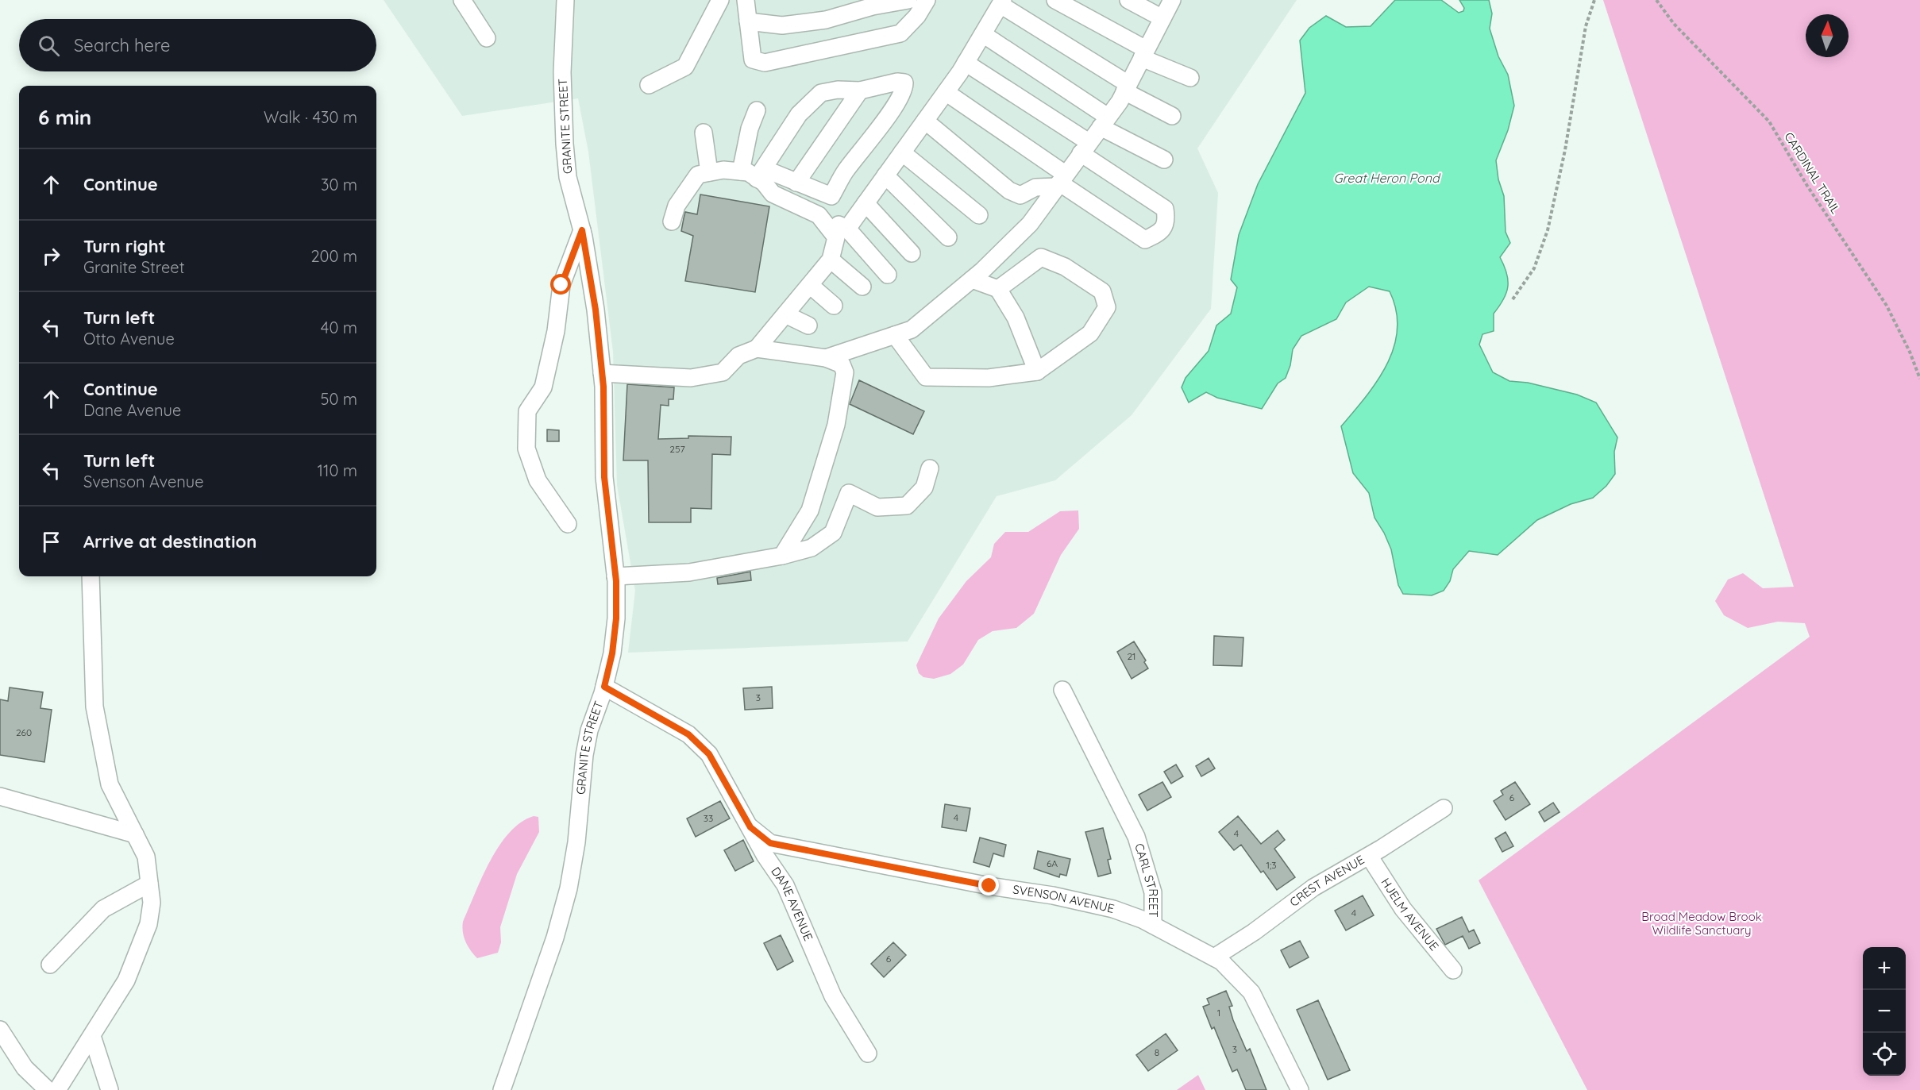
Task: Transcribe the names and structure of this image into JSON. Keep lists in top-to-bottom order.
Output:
{
  "streets": {
    "street": [
      "GRANITE STREET",
      "CARL STREET",
      "CREST AVENUE",
      "SVENSON AVENUE",
      "DANE AVENUE",
      "HJELM AVENUE"
    ],
    "path": ["CARDINAL TRAIL"]
  },
  "crossings": [
    ["GRANITE STREET", "DANE AVENUE"],
    ["CARL STREET", "SVENSON AVENUE"],
    ["CREST AVENUE", "SVENSON AVENUE"],
    ["CREST AVENUE", "HJELM AVENUE"],
    ["SVENSON AVENUE", "DANE AVENUE"]
  ],
  "water": ["Great Heron Pond"],
  "parks": ["Broad Meadow Brook Wildlife Sanctuary"],
  "house_numbers": [
    "257",
    "21",
    "3",
    "260",
    "6",
    "4",
    "33",
    "4",
    "6A",
    "1;3",
    "4",
    "6",
    "1",
    "3",
    "8"
  ],
  "north": "top",
  "page": {
    "search": "Search here",
    "heading": ["6 min", "Walk · 430 m"],
    "list": [
      ["Continue", "30 m"],
      ["Turn right", "Granite Street", "200 m"],
      ["Turn left", "Otto Avenue", "40 m"],
      ["Continue", "Dane Avenue", "50 m"],
      ["Turn left", "Svenson Avenue", "110 m"],
      "Arrive at destination"
    ],
    "map_buttons": ["+", "−"]
  }
}
